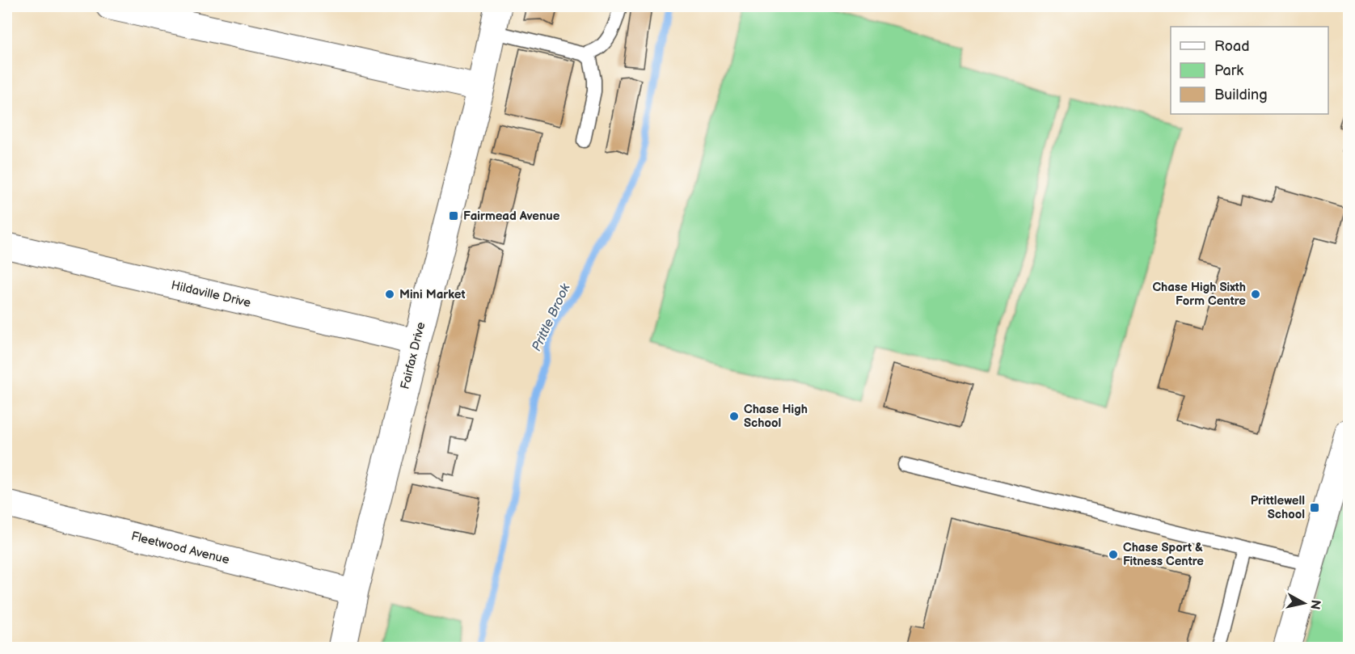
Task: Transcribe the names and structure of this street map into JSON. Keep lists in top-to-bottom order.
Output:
{
  "streets": {
    "street": ["Hildaville Drive", "Fairfax Drive", "Fleetwood Avenue"]
  },
  "crossings": [
    ["Hildaville Drive", "Fairfax Drive"],
    ["Fairfax Drive", "Fleetwood Avenue"]
  ],
  "water": ["Prittle Brook"],
  "places": {
    "transit": ["Fairmead Avenue", "Prittlewell School"],
    "other": [
      "Mini Market",
      "Chase High Sixth Form Centre",
      "Chase High School",
      "Chase Sport & Fitness Centre"
    ]
  },
  "legend": ["Road", "Park", "Building"],
  "north": "right"
}
